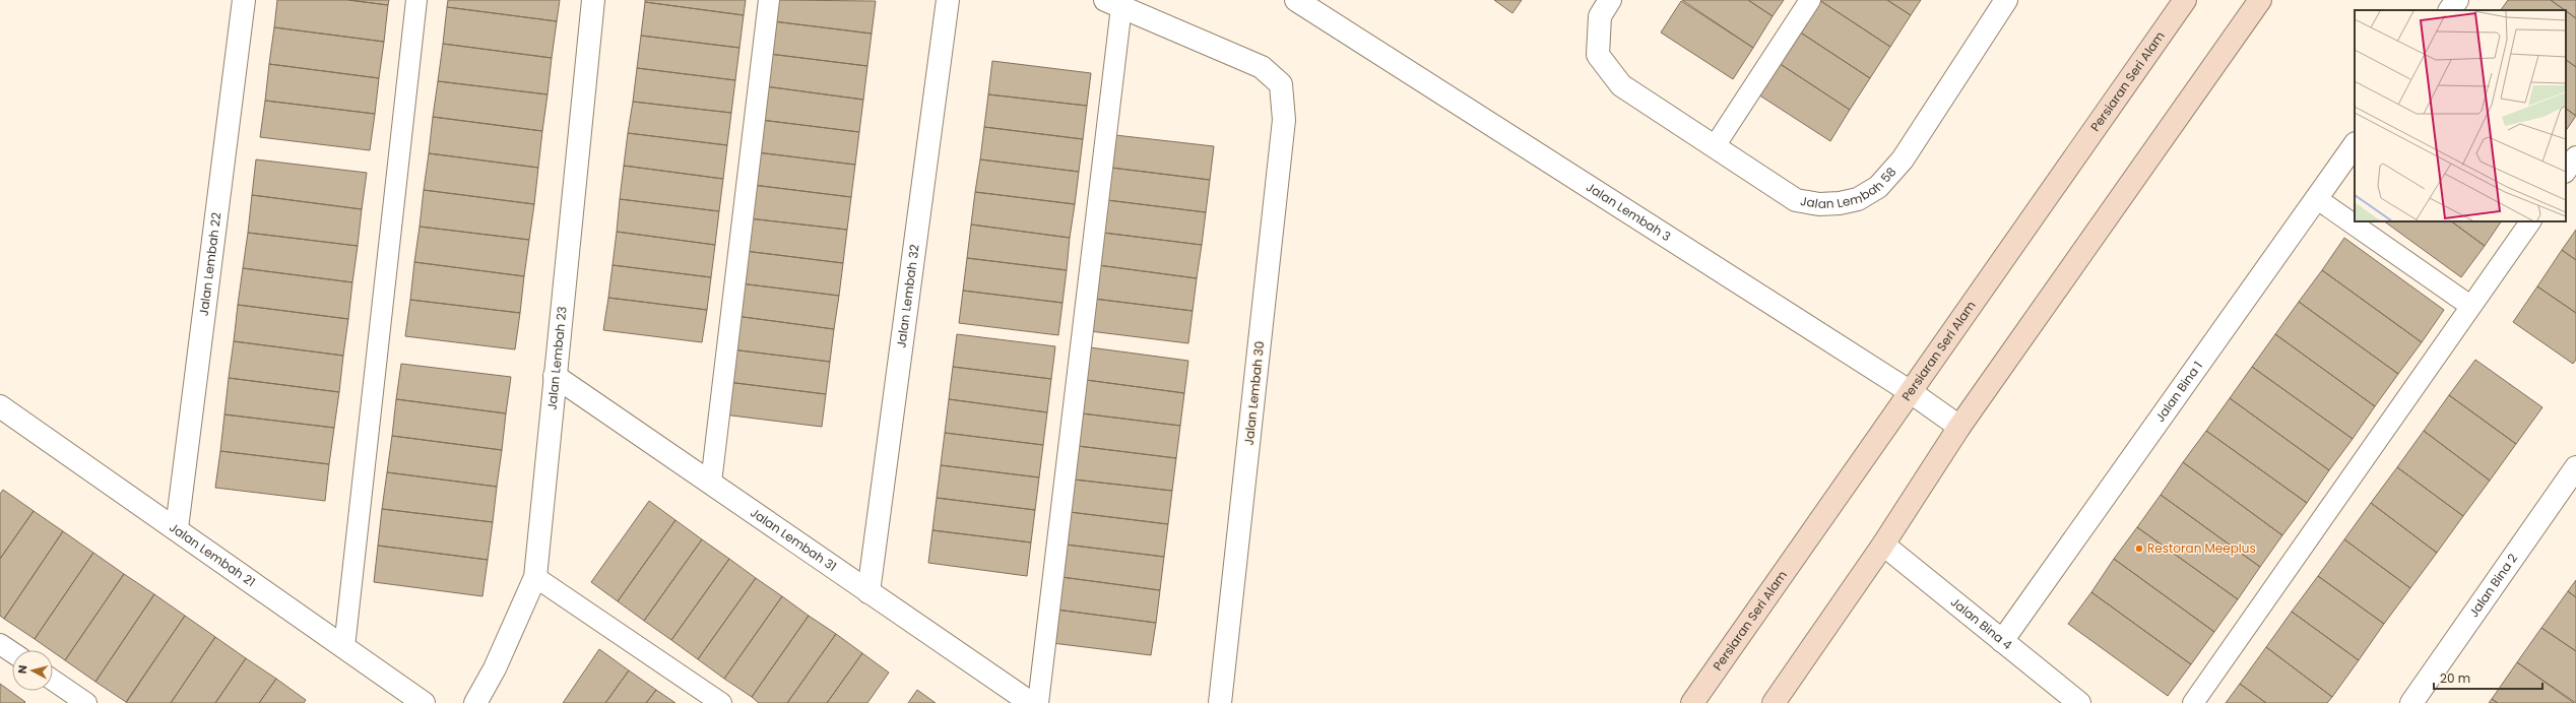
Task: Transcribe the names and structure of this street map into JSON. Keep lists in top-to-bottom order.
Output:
{
  "streets": {
    "main road": ["Persiaran Seri Alam"],
    "street": [
      "Jalan Lembah 58",
      "Jalan Lembah 3",
      "Jalan Lembah 22",
      "Jalan Lembah 32",
      "Jalan Lembah 23",
      "Jalan Bina 1",
      "Jalan Lembah 30",
      "Jalan Lembah 31",
      "Jalan Lembah 21",
      "Jalan Bina 2",
      "Jalan Bina 4"
    ]
  },
  "crossings": [
    ["Persiaran Seri Alam", "Jalan Lembah 3"],
    ["Jalan Lembah 22", "Jalan Lembah 21"],
    ["Jalan Lembah 32", "Jalan Lembah 31"],
    ["Jalan Lembah 23", "Jalan Lembah 31"],
    ["Jalan Bina 1", "Jalan Bina 4"]
  ],
  "places": ["Restoran Meeplus"],
  "scale_bar": "20 m",
  "north": "left"
}
